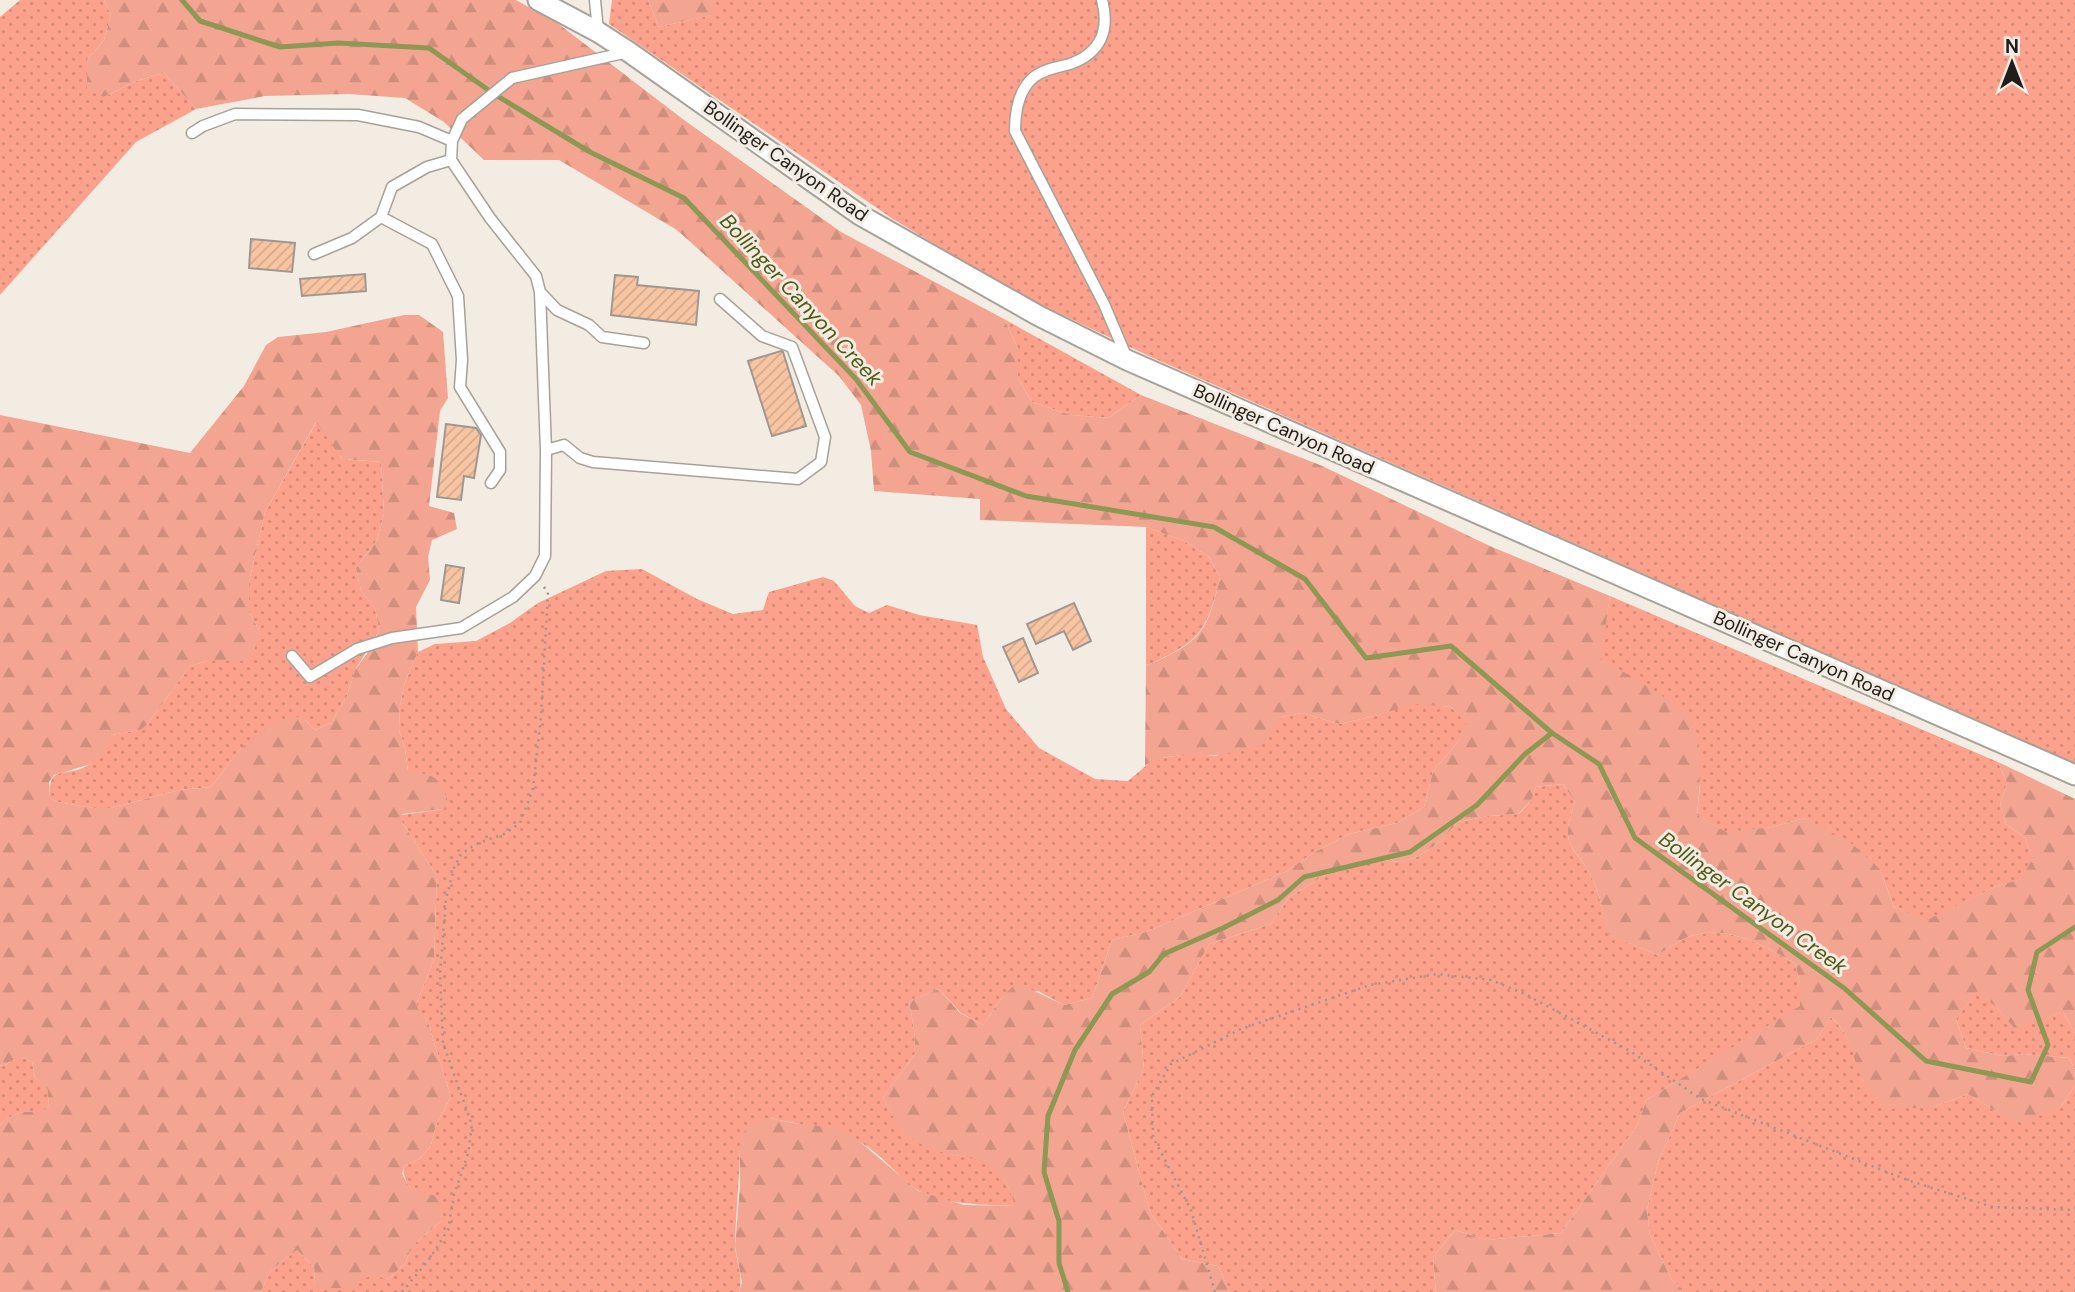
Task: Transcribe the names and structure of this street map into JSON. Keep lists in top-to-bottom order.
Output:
{
  "streets": {
    "street": ["Bollinger Canyon Road"]
  },
  "water": ["Bollinger Canyon Creek"],
  "north": "top"
}
